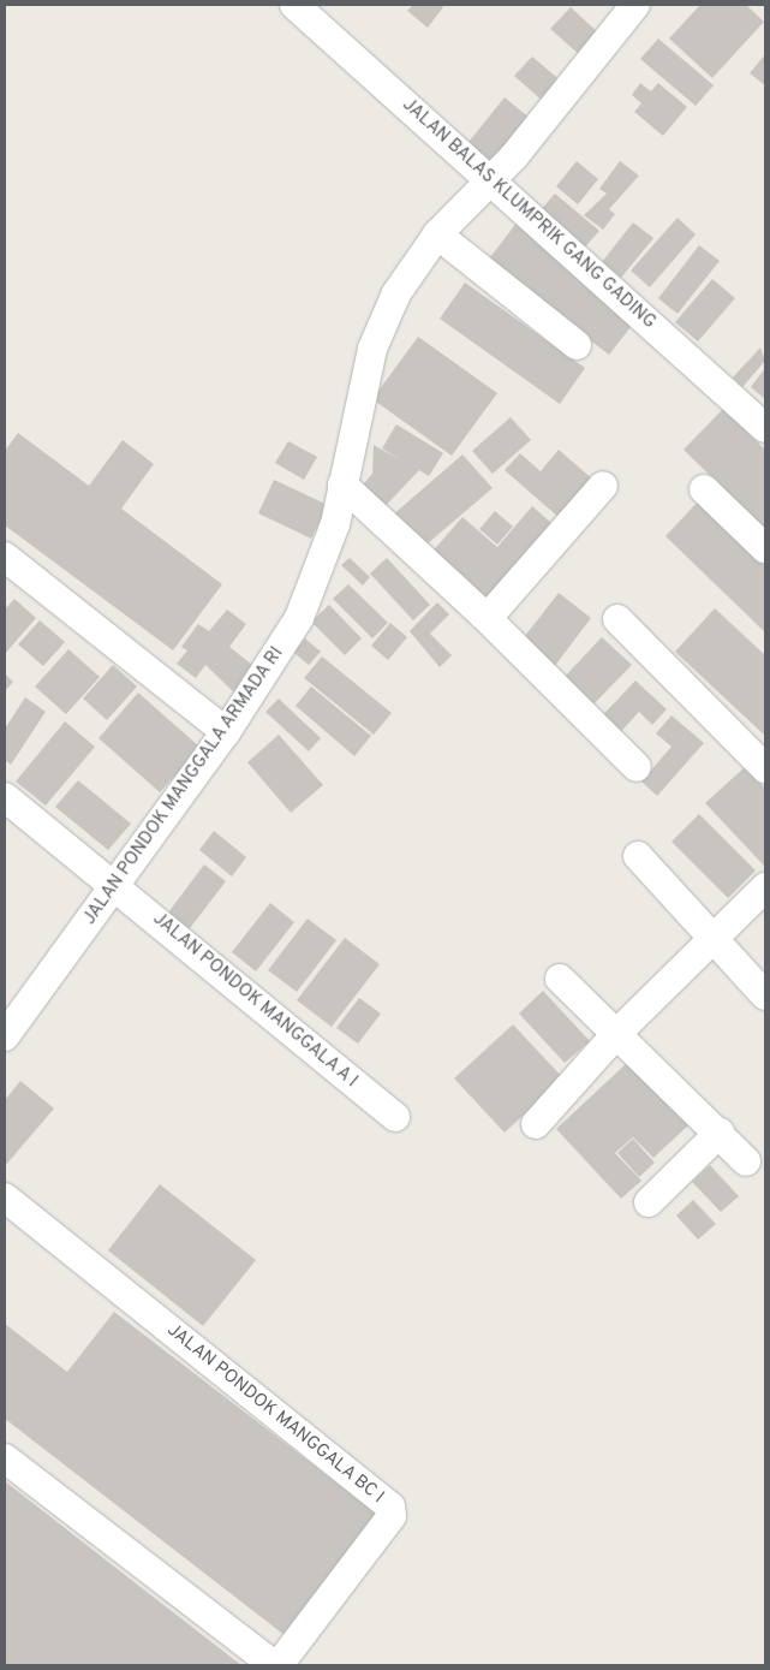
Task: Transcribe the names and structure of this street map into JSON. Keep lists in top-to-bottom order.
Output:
{
  "streets": {
    "street": [
      "JALAN BALAS KLUMPRIK GANG GADING",
      "JALAN PONDOK MANGGALA ARMADA RI",
      "JALAN PONDOK MANGGALA A I",
      "JALAN PONDOK MANGGALA BC I"
    ]
  },
  "crossings": [
    ["JALAN BALAS KLUMPRIK GANG GADING", "JALAN PONDOK MANGGALA ARMADA RI"],
    ["JALAN PONDOK MANGGALA ARMADA RI", "JALAN PONDOK MANGGALA A I"]
  ]
}
